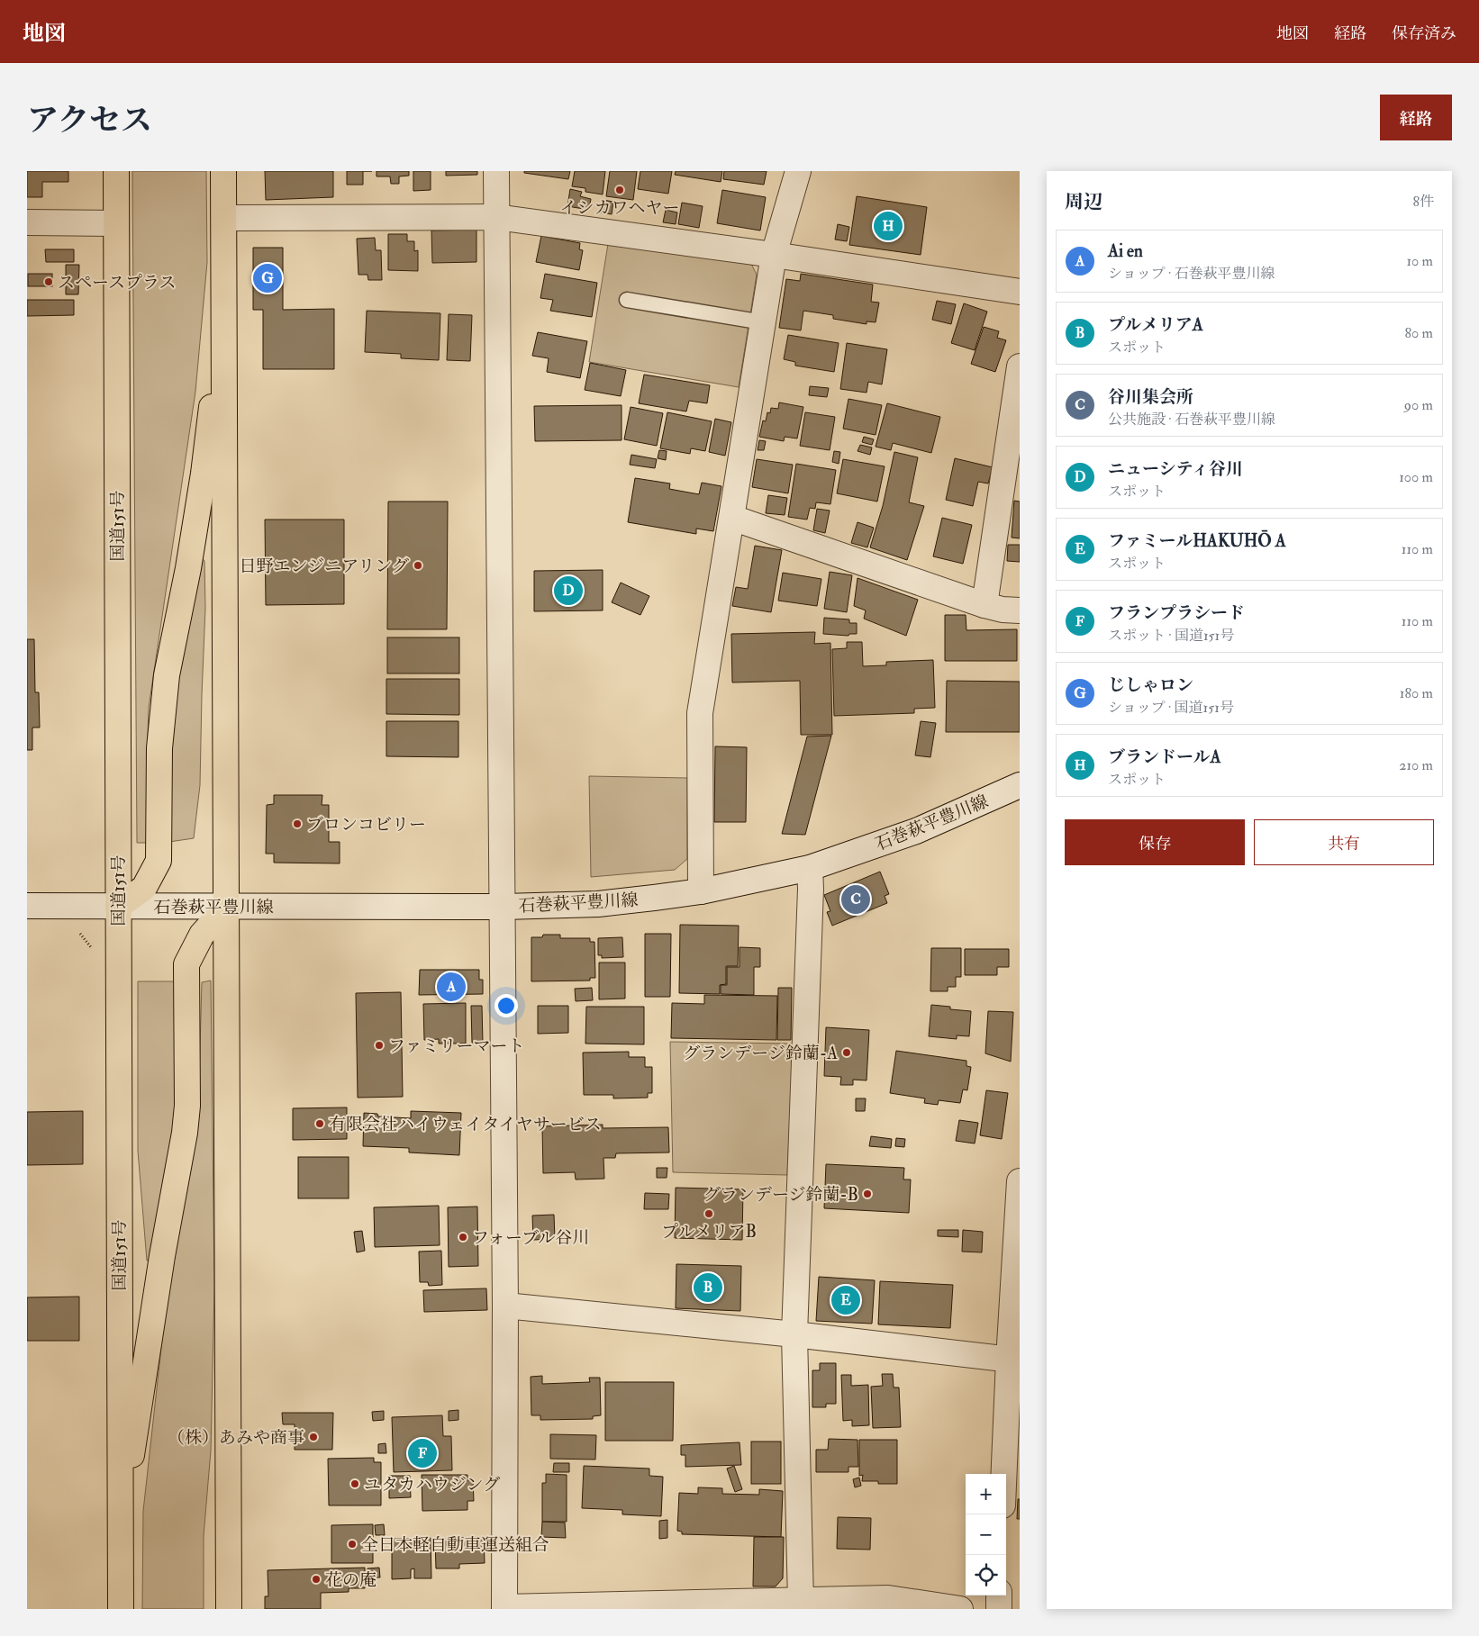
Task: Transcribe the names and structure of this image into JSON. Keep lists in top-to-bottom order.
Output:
{
  "streets": {
    "highway": ["国道151号"],
    "street": ["石巻萩平豊川線"]
  },
  "crossings": [
    ["国道151号", "石巻萩平豊川線"]
  ],
  "places": [
    "イシカワヘヤー",
    "スペースプラス",
    "日野エンジニアリング",
    "ブロンコビリー",
    "ファミリーマート",
    "グランデージ鈴蘭-A",
    "有限会社ハイウェイタイヤサービス",
    "グランデージ鈴蘭-B",
    "プルメリアB",
    "フォーブル谷川",
    "（株）あみや商事",
    "ユタカハウジング",
    "全日本軽自動車運送組合",
    "花の庵"
  ],
  "page": {
    "header": "地図",
    "nav": ["地図", "経路", "保存済み"],
    "title": "アクセス",
    "buttons": [
      "経路",
      ["保存", "共有"]
    ],
    "heading": ["周辺", "8件"],
    "pins": [
      "H",
      "G",
      "D",
      "C",
      "A",
      "B",
      "E",
      "F"
    ],
    "list": [
      {
        "mark": "A",
        "name": "Ai en",
        "note": "ショップ · 石巻萩平豊川線",
        "value": "10 m"
      },
      {
        "mark": "B",
        "name": "プルメリアA",
        "note": "スポット",
        "value": "80 m"
      },
      {
        "mark": "C",
        "name": "谷川集会所",
        "note": "公共施設 · 石巻萩平豊川線",
        "value": "90 m"
      },
      {
        "mark": "D",
        "name": "ニューシティ谷川",
        "note": "スポット",
        "value": "100 m"
      },
      {
        "mark": "E",
        "name": "ファミールHAKUHŌ A",
        "note": "スポット",
        "value": "110 m"
      },
      {
        "mark": "F",
        "name": "フランプラシード",
        "note": "スポット · 国道151号",
        "value": "110 m"
      },
      {
        "mark": "G",
        "name": "じしゃロン",
        "note": "ショップ · 国道151号",
        "value": "180 m"
      },
      {
        "mark": "H",
        "name": "ブランドールA",
        "note": "スポット",
        "value": "210 m"
      }
    ],
    "map_buttons": ["+", "−"]
  }
}
